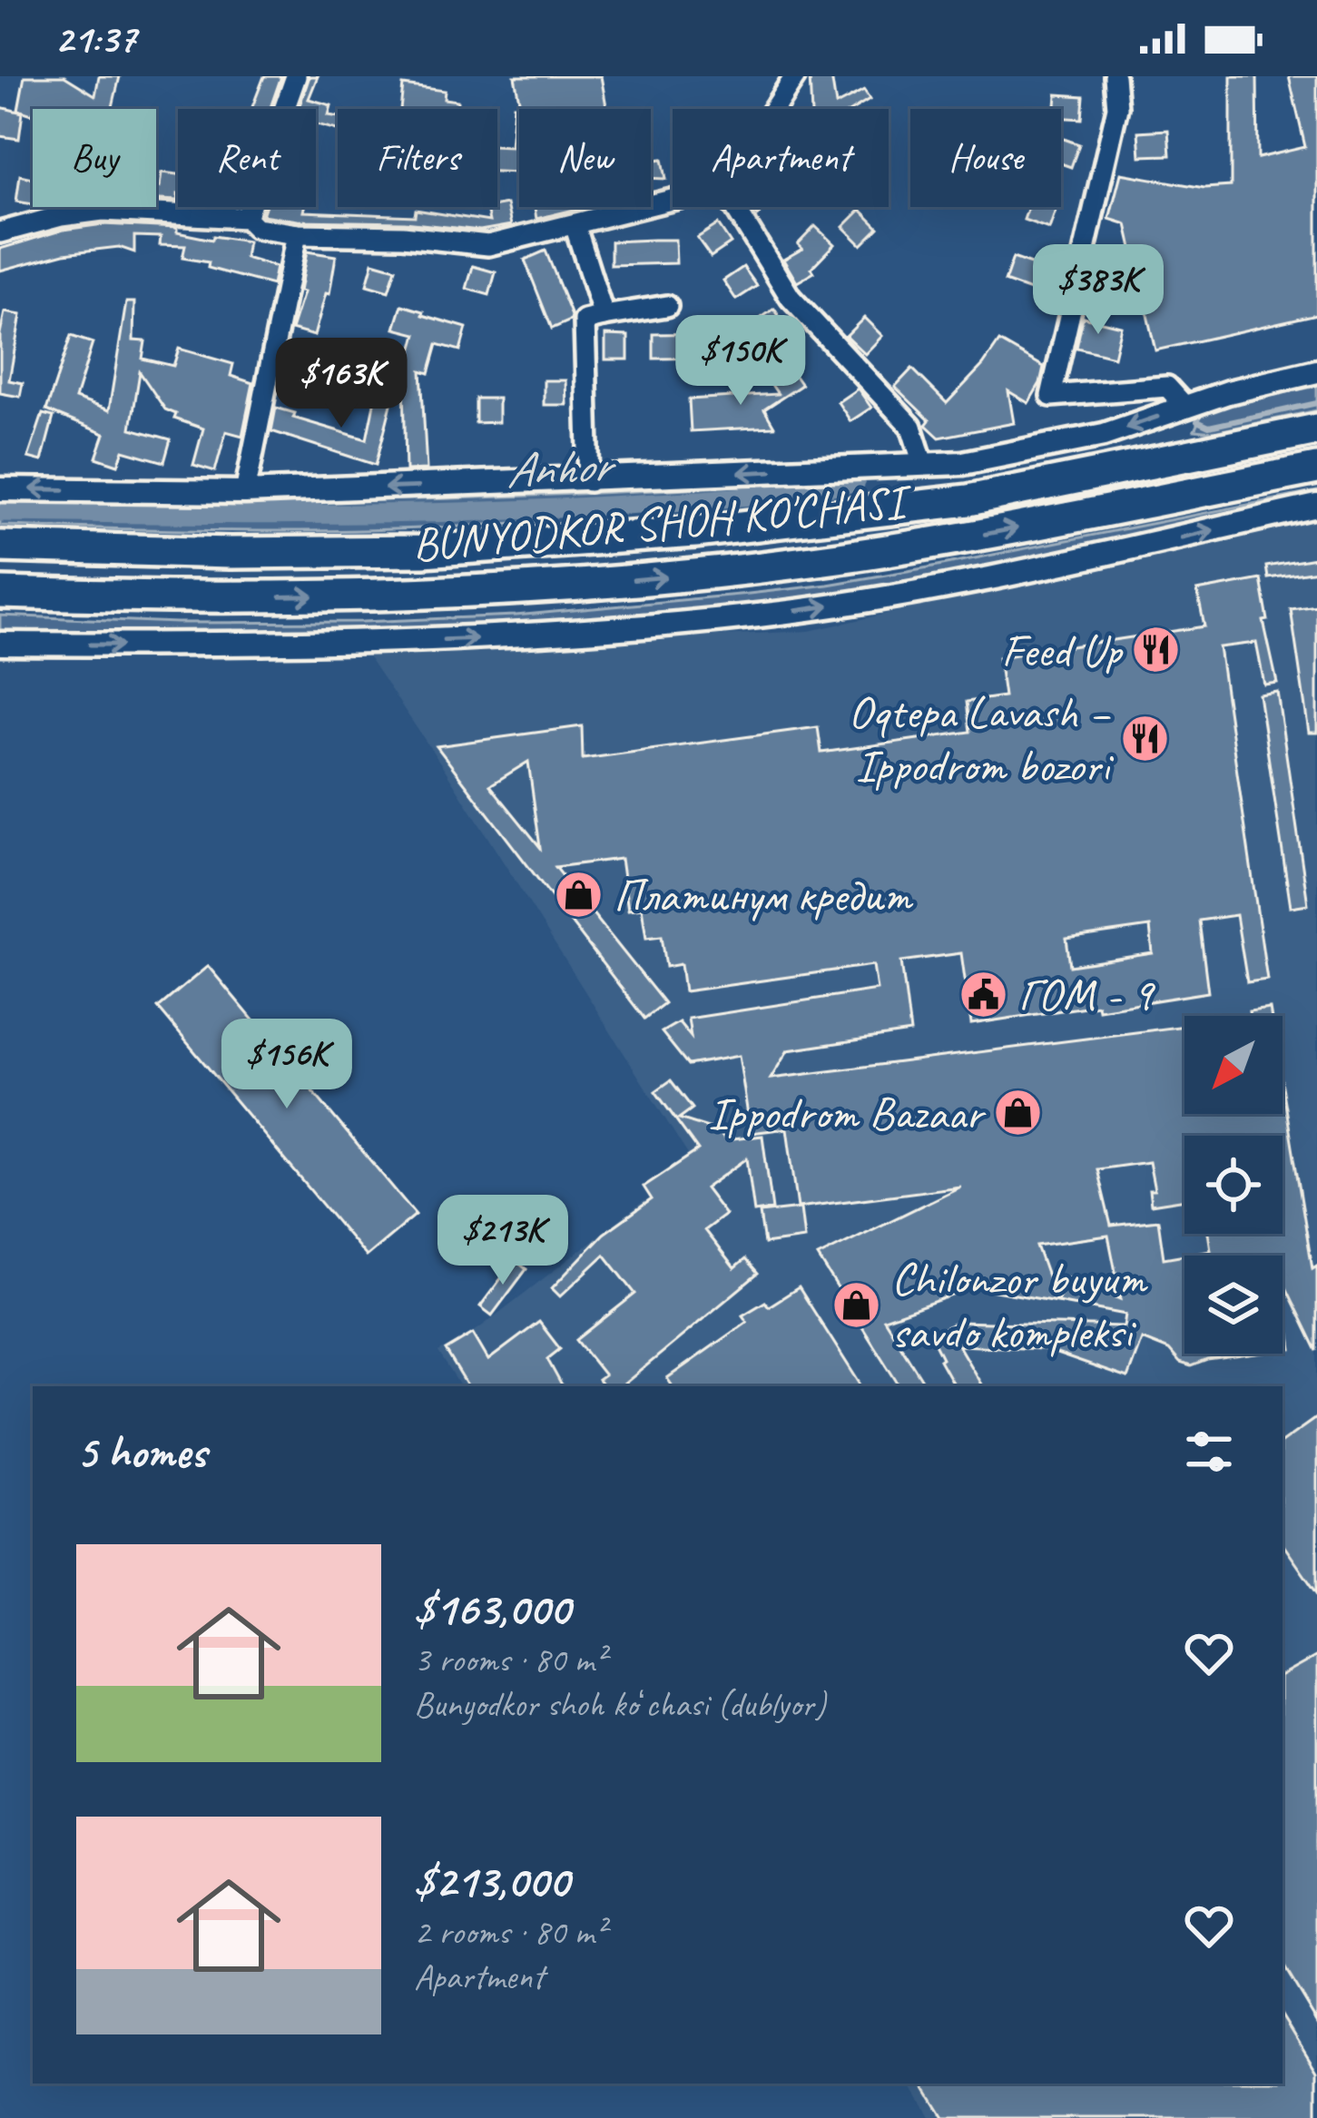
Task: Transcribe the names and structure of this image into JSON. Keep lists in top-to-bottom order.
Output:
{
  "streets": {
    "main road": ["BUNYODKOR SHOH KO'CHASI"]
  },
  "water": ["Anhor"],
  "places": {
    "restaurant": ["Feed Up", "Oqtepa Lavash – Ippodrom bozori"],
    "shop": ["Платинум кредит", "Ippodrom Bazaar", "Chilonzor buyum savdo kompleksi"],
    "public building": ["ГОМ - 9"]
  },
  "north": "bottom left",
  "page": {
    "status": "21:37",
    "chip": [
      "Buy",
      "Rent",
      "Filters",
      "New",
      "Apartment",
      "House"
    ],
    "price": [
      "$383K",
      "$150K",
      "$163K",
      "$156K",
      "$213K"
    ],
    "heading": "5 homes",
    "list": [
      {
        "name": "$163,000",
        "note": "3 rooms · 80 m² · Bunyodkor shoh koʻchasi (dublyor)"
      },
      {
        "name": "$213,000",
        "note": "2 rooms · 80 m² · Apartment"
      }
    ]
  }
}
